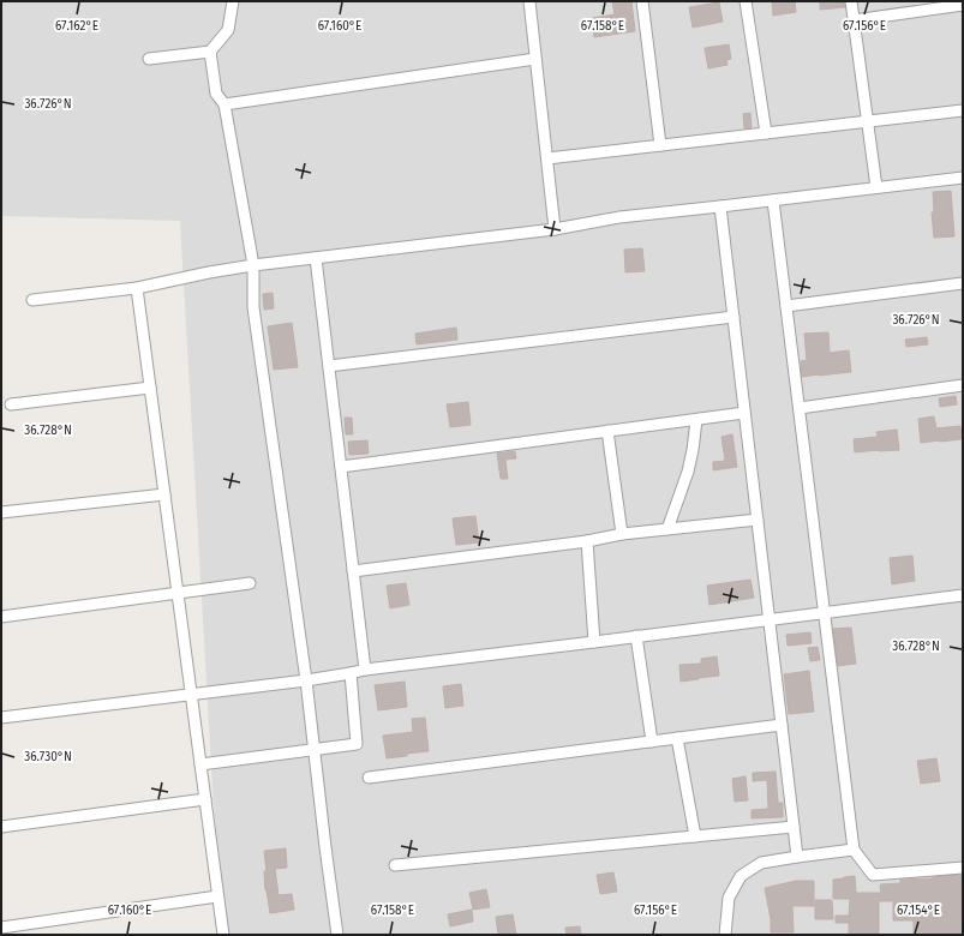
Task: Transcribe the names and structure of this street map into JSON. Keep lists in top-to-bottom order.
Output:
{
  "coordinates": [
    "67.162°E",
    "67.160°E",
    "67.158°E",
    "67.156°E",
    "36.726°N",
    "36.728°N",
    "36.730°N",
    "67.154°E"
  ]
}
